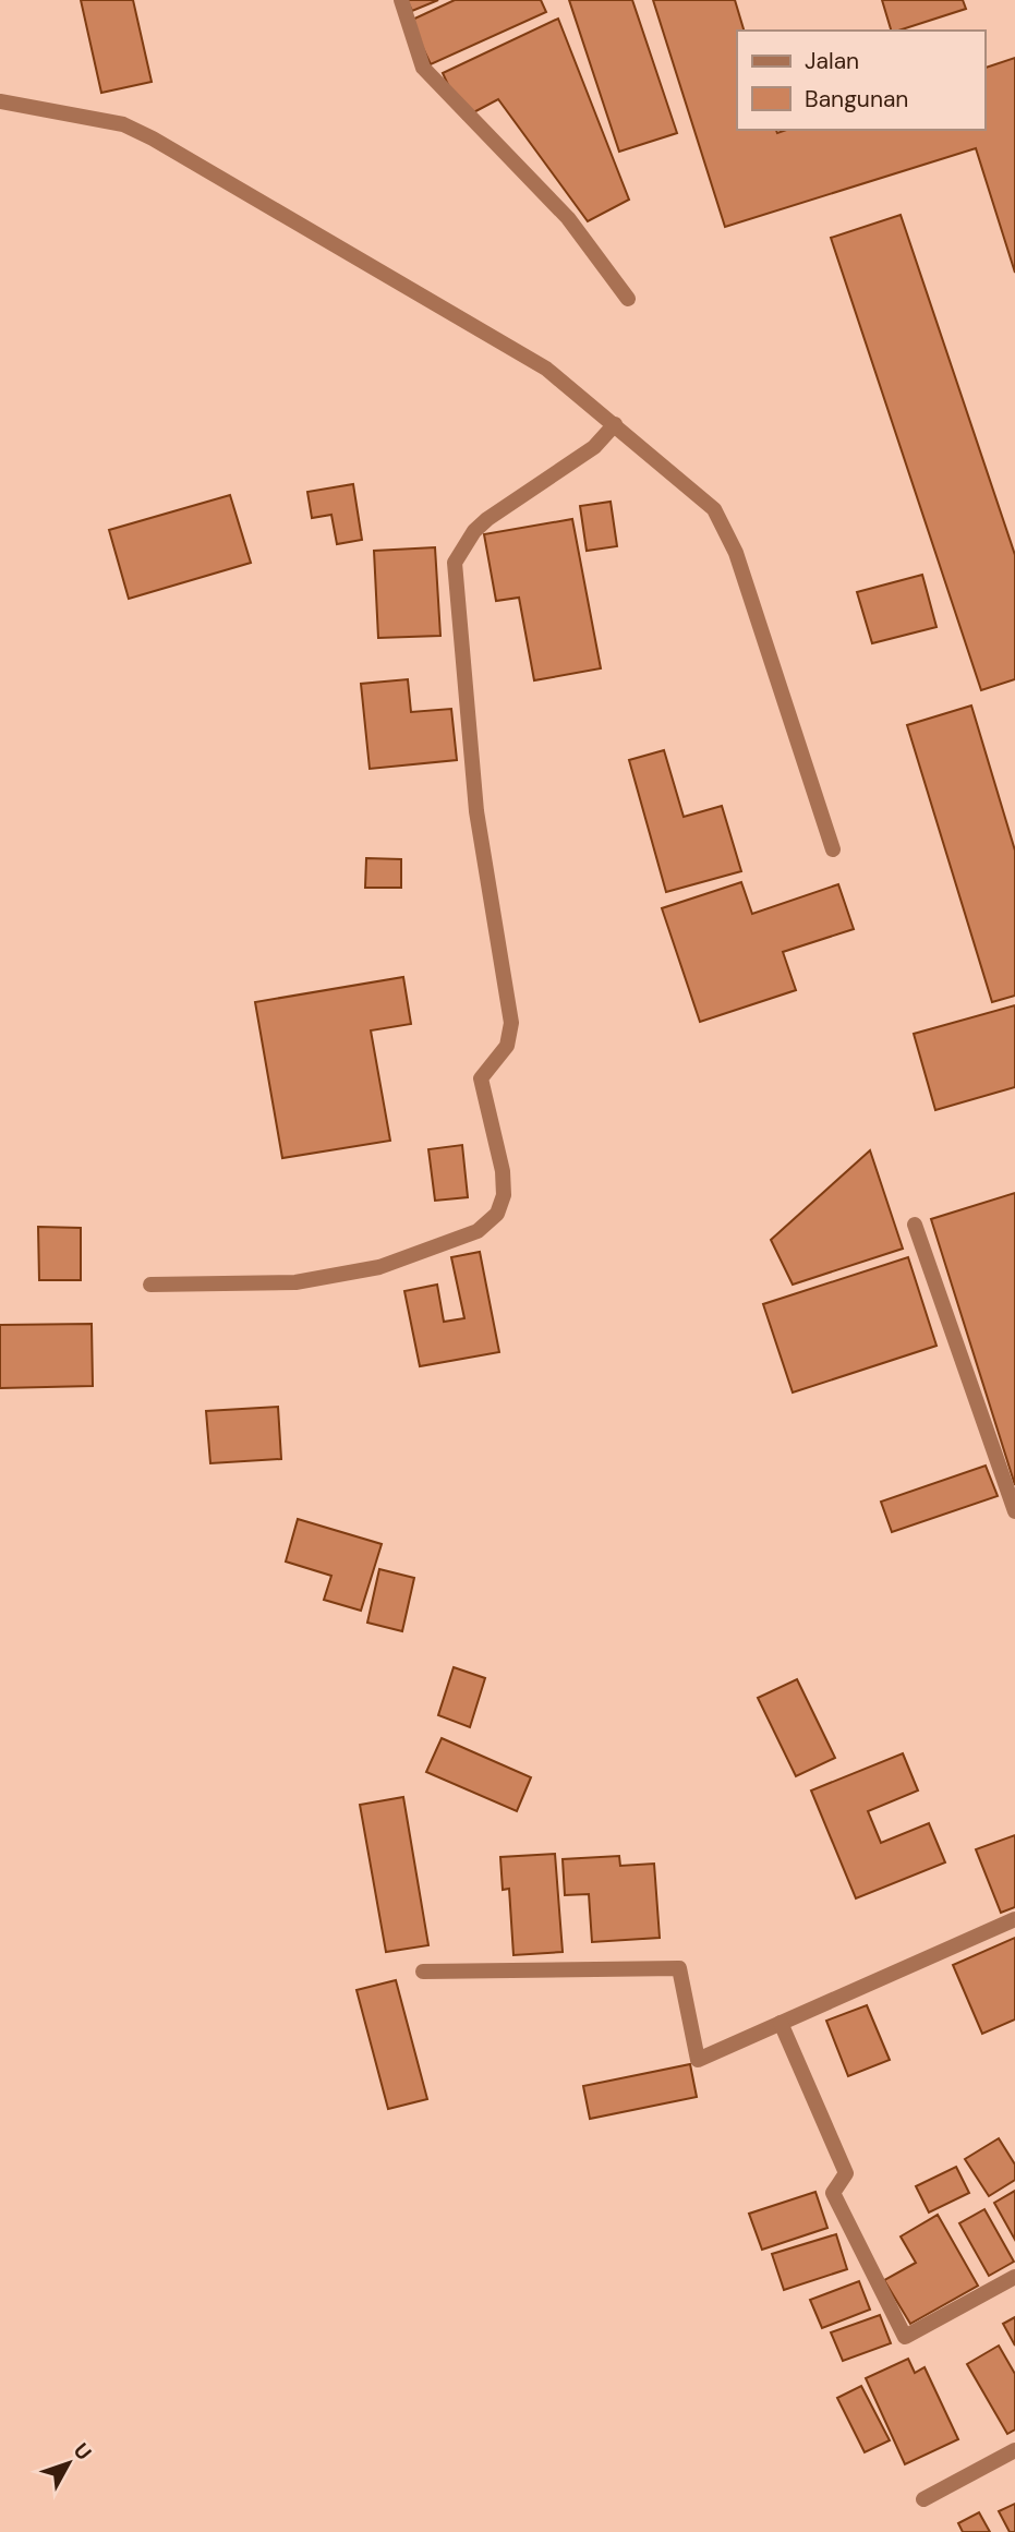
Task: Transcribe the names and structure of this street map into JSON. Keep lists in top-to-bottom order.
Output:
{
  "legend": ["Jalan", "Bangunan"],
  "north": "top right"
}
